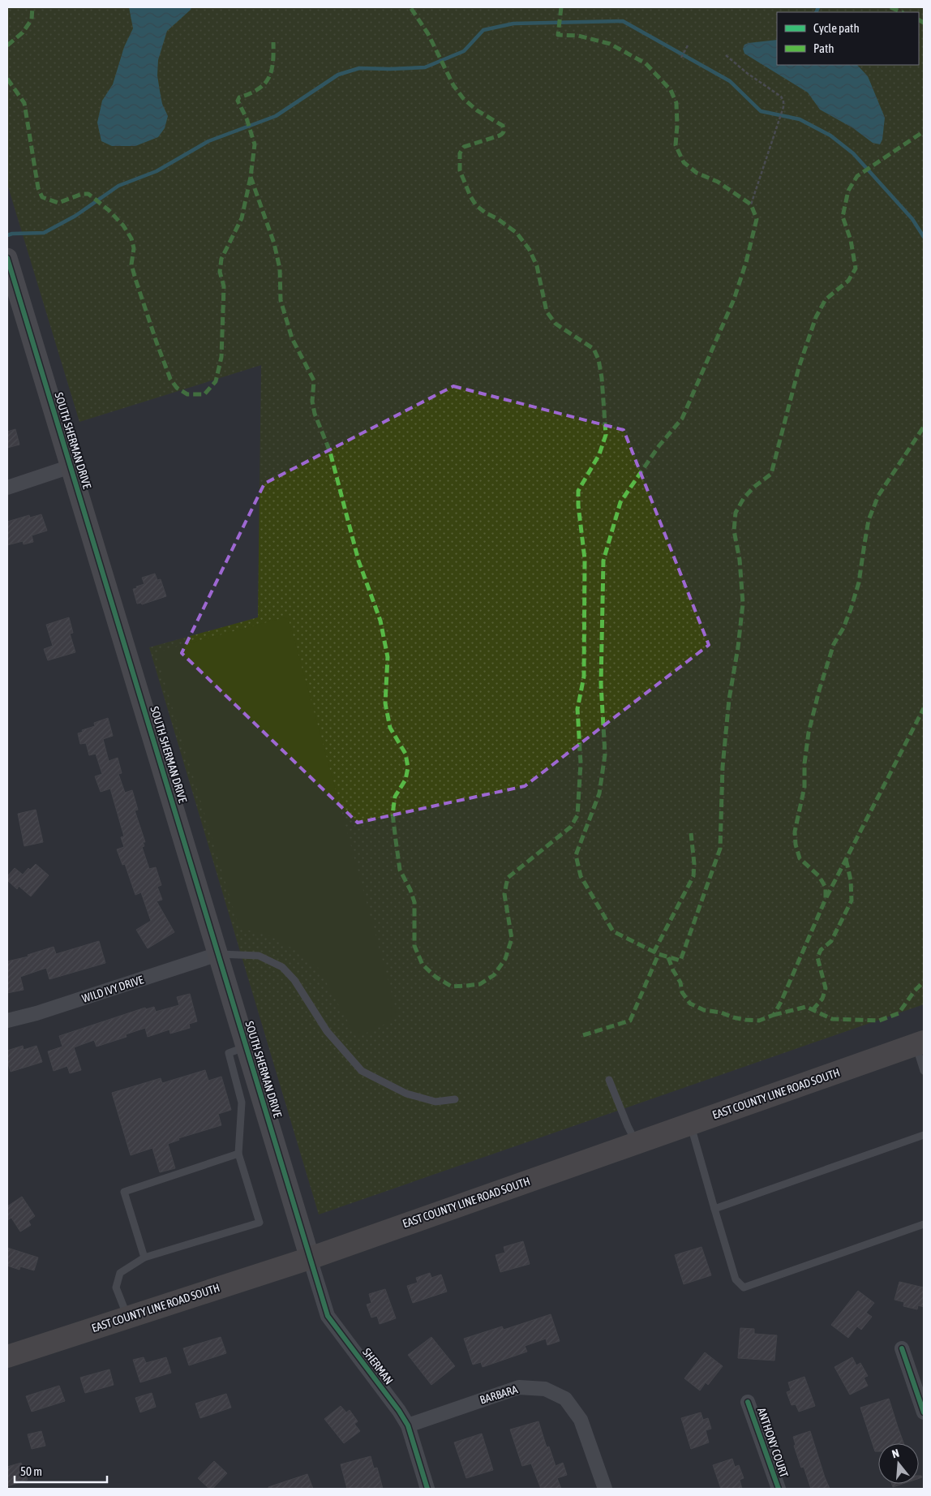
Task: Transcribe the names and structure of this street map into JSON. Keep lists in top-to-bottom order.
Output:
{
  "streets": {
    "main road": ["EAST COUNTY LINE ROAD SOUTH"],
    "street": [
      "SOUTH SHERMAN DRIVE",
      "WILD IVY DRIVE",
      "SHERMAN",
      "BARBARA",
      "ANTHONY COURT"
    ]
  },
  "crossings": [
    ["SOUTH SHERMAN DRIVE", "WILD IVY DRIVE"],
    ["SOUTH SHERMAN DRIVE", "EAST COUNTY LINE ROAD SOUTH"],
    ["SOUTH SHERMAN DRIVE", "SHERMAN"],
    ["EAST COUNTY LINE ROAD SOUTH", "SHERMAN"],
    ["SHERMAN", "BARBARA"]
  ],
  "legend": ["Cycle path", "Path"],
  "scale_bar": "50 m",
  "north": "top"
}
